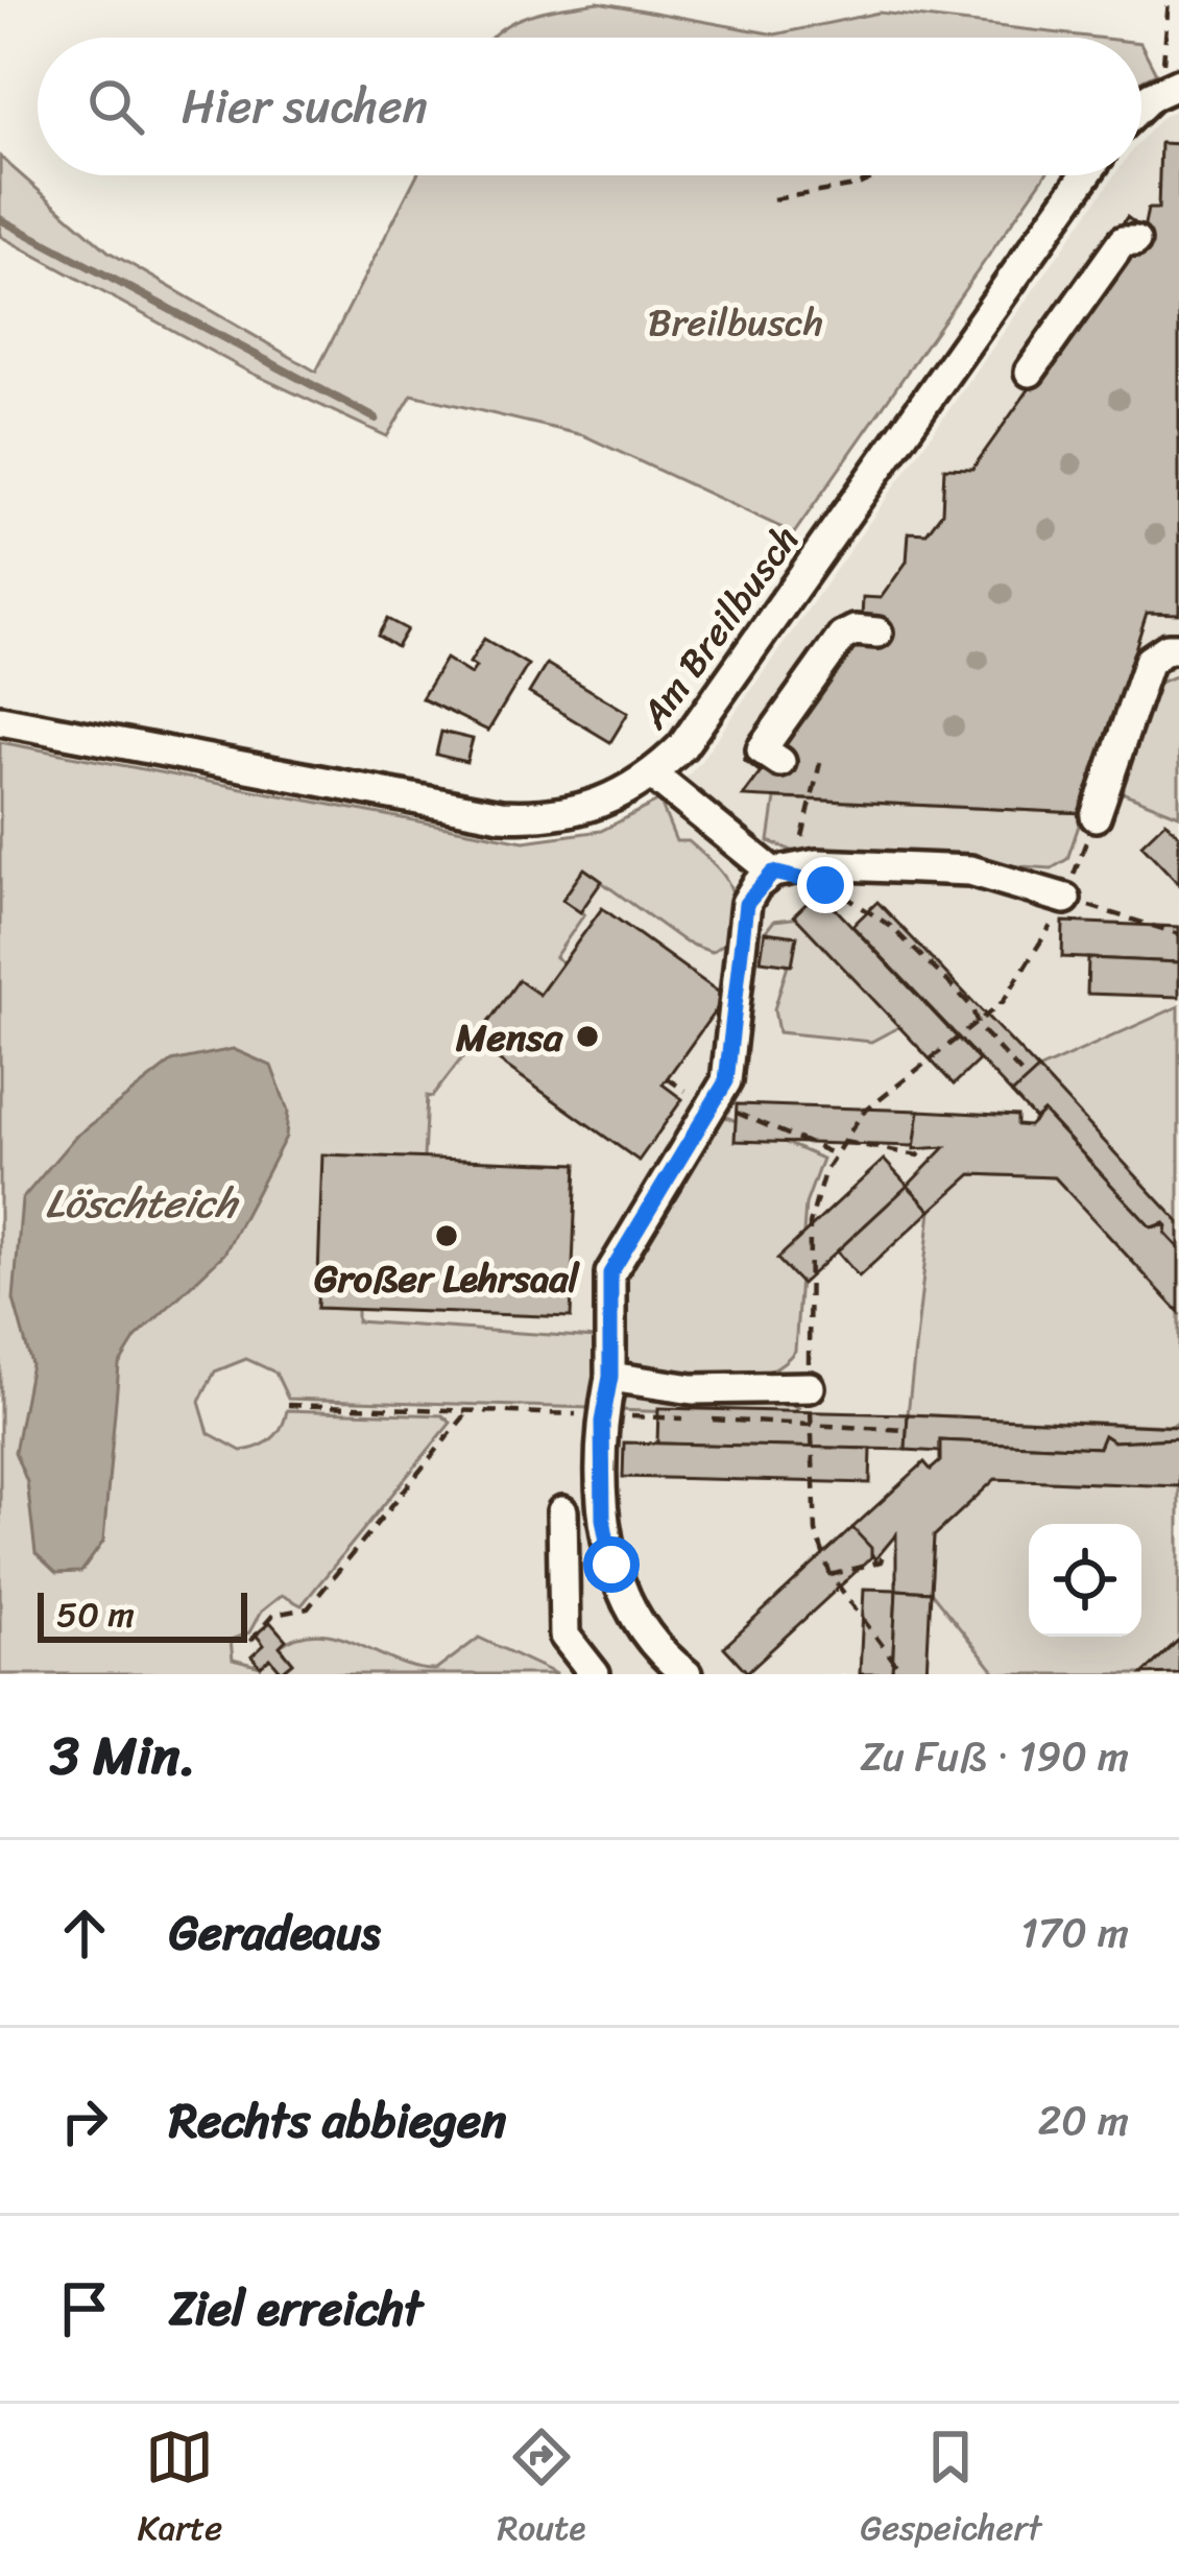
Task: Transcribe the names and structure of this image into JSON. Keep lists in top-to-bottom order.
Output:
{
  "streets": {
    "street": ["Am Breilbusch"]
  },
  "water": ["Löschteich"],
  "parks": ["Breilbusch"],
  "places": ["Mensa", "Großer Lehrsaal"],
  "scale_bar": "50 m",
  "page": {
    "search": "Hier suchen",
    "scale": "50 m",
    "heading": ["3 Min.", "Zu Fuß · 190 m"],
    "list": [
      ["Geradeaus", "170 m"],
      ["Rechts abbiegen", "20 m"],
      "Ziel erreicht"
    ],
    "nav": ["Karte", "Route", "Gespeichert"]
  }
}
